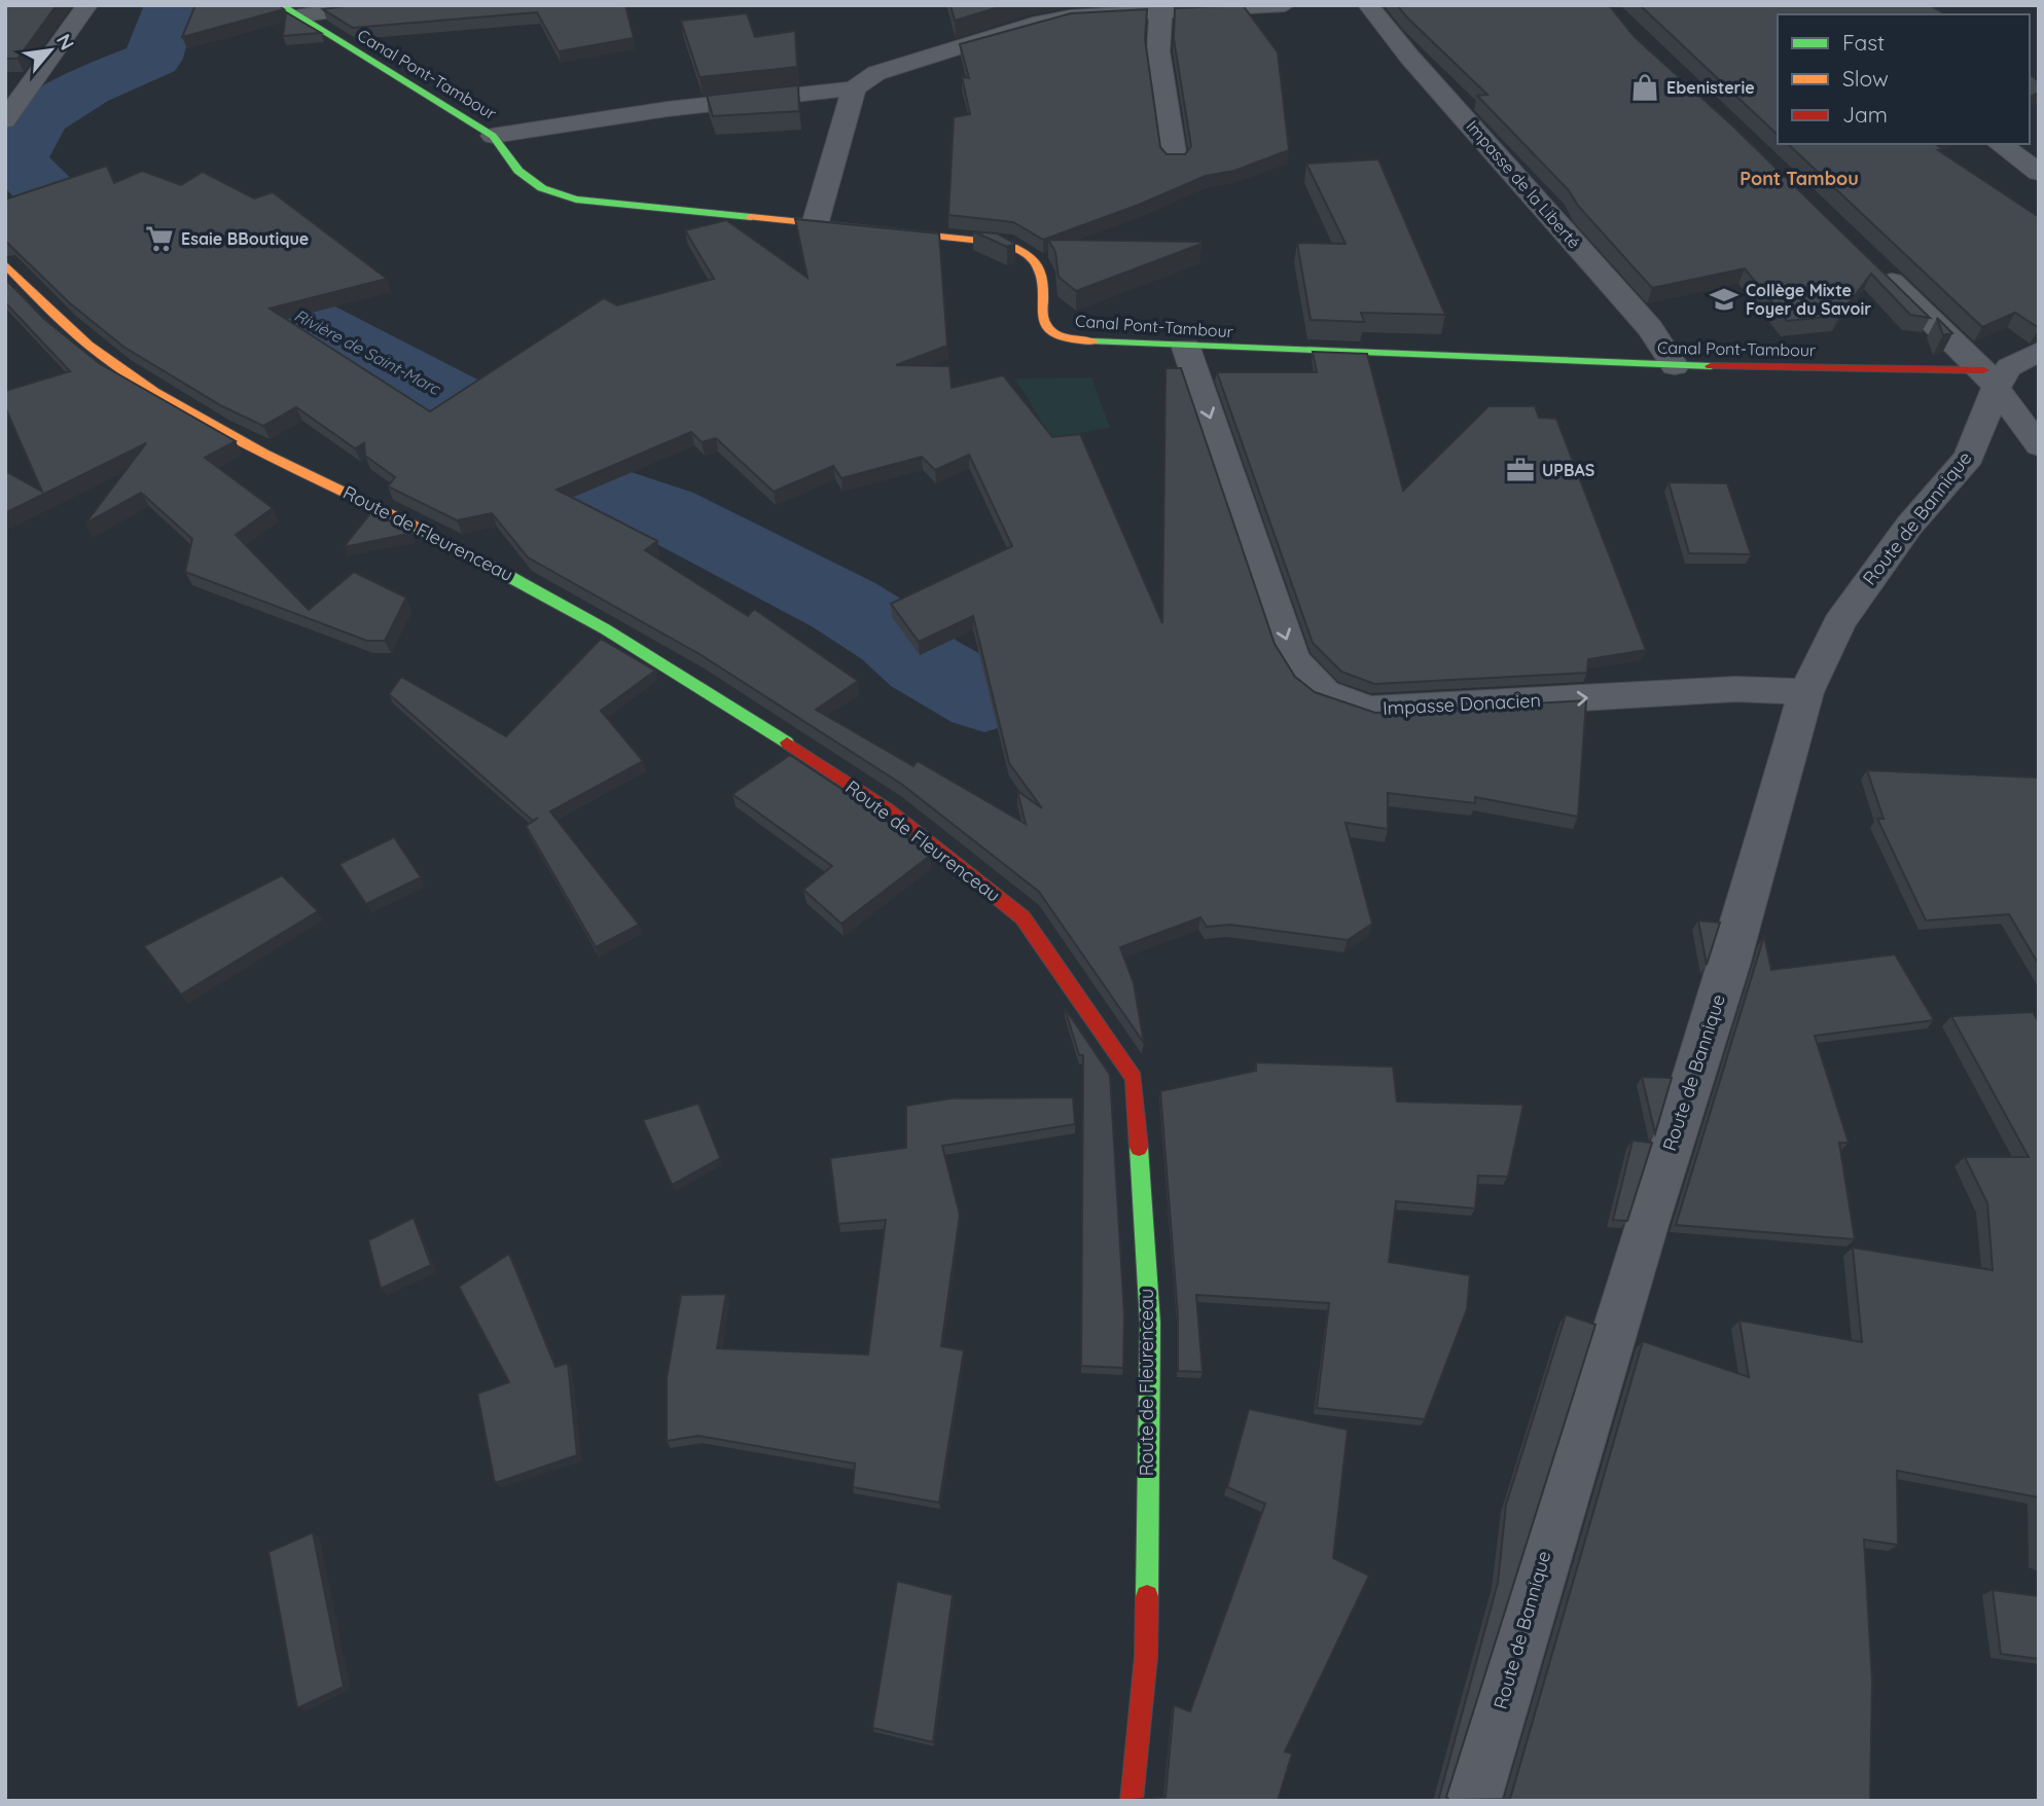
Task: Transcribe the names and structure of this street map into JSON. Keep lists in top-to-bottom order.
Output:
{
  "streets": {
    "street": [
      "Canal Pont-Tambour",
      "Impasse de la Liberté",
      "Route de Bannique",
      "Route de Fleurenceau",
      "Impasse Donacien"
    ]
  },
  "crossings": [
    ["Canal Pont-Tambour", "Impasse de la Liberté"],
    ["Canal Pont-Tambour", "Route de Bannique"],
    ["Canal Pont-Tambour", "Impasse Donacien"],
    ["Route de Bannique", "Impasse Donacien"]
  ],
  "one_way": ["Impasse Donacien"],
  "districts": ["Pont Tambou"],
  "water": ["Rivière de Saint-Marc"],
  "places": {
    "shop": ["Ebenisterie"],
    "supermarket": ["Esaie BBoutique"],
    "school or university": ["Collège Mixte Foyer du Savoir"],
    "office": ["UPBAS"]
  },
  "legend": ["Fast", "Slow", "Jam"],
  "north": "top right"
}
